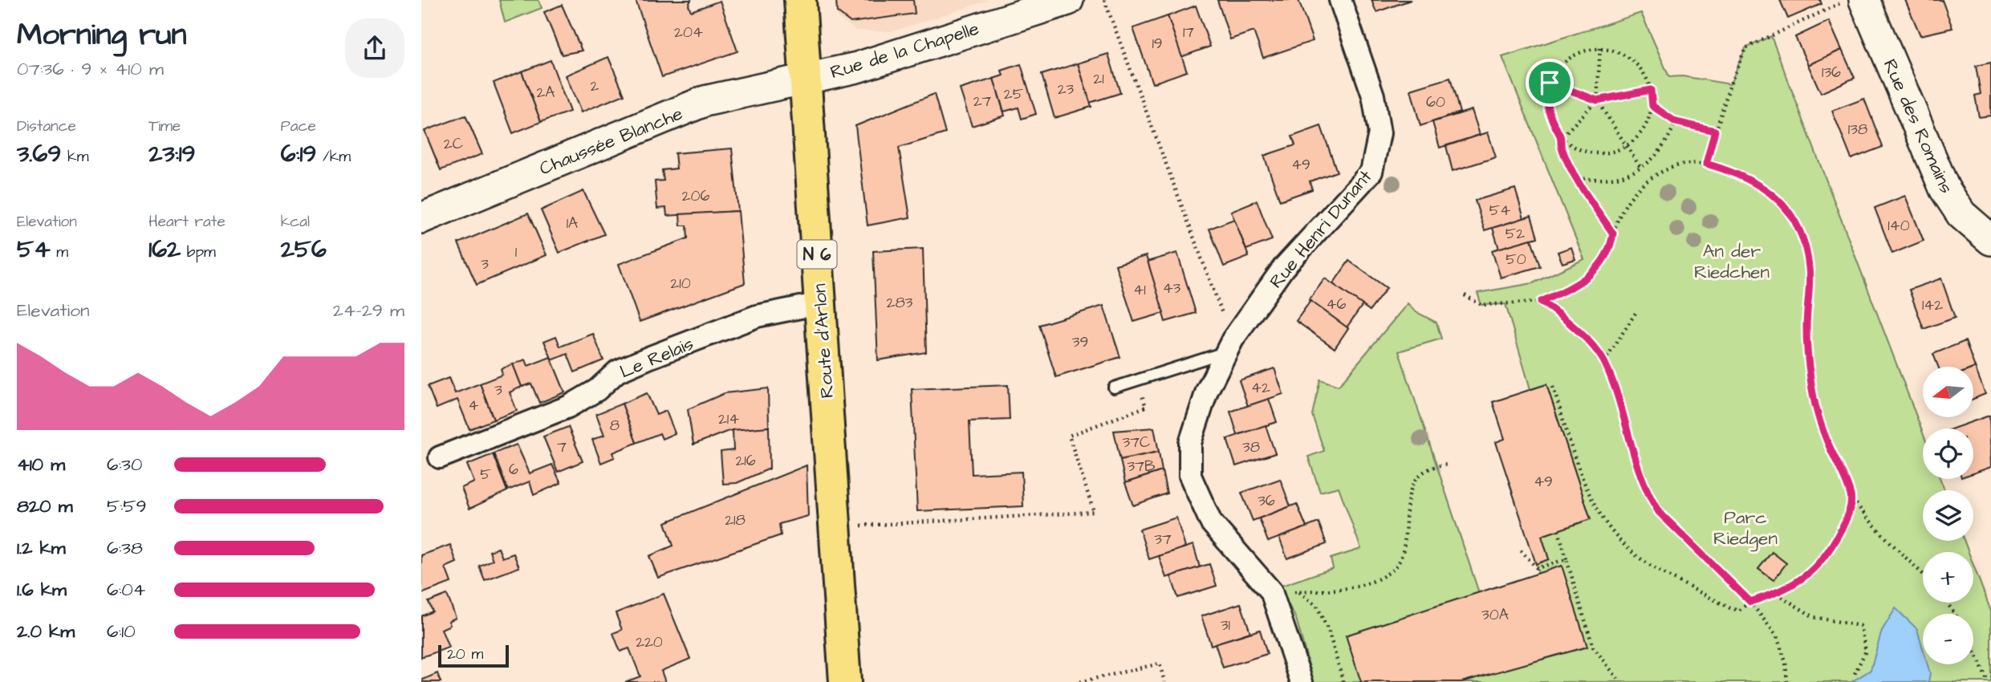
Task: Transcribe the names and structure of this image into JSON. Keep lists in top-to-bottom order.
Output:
{
  "streets": {
    "main road": [
      "Rue de la Chapelle",
      "Rue des Romains",
      "Chaussée Blanche",
      "N 6",
      "Route d'Arlon"
    ],
    "street": ["Rue Henri Dunant", "Le Relais"]
  },
  "crossings": [
    ["Rue de la Chapelle", "Chaussée Blanche"],
    ["Rue de la Chapelle", "Route d'Arlon"],
    ["Chaussée Blanche", "Route d'Arlon"],
    ["Route d'Arlon", "Le Relais"]
  ],
  "parks": ["An der Riedchen", "Parc Riedgen"],
  "house_numbers": [
    "204",
    "17",
    "19",
    "136",
    "21",
    "2",
    "23",
    "2A",
    "25",
    "27",
    "60",
    "138",
    "2C",
    "49",
    "206",
    "54",
    "1A",
    "140",
    "52",
    "1",
    "50",
    "3",
    "210",
    "43",
    "41",
    "283",
    "46",
    "142",
    "39",
    "42",
    "3",
    "4",
    "214",
    "8",
    "37C",
    "7",
    "38",
    "216",
    "37B",
    "6",
    "5",
    "49",
    "36",
    "218",
    "37",
    "30A",
    "31",
    "220"
  ],
  "scale_bar": "20 m",
  "north": "left",
  "page": {
    "heading": ["Morning run", "07:36 · 9 × 410 m"],
    "stats": [
      ["Distance", "3.69 km"],
      ["Time", "23:19"],
      ["Pace", "6:19 /km"],
      ["Elevation", "54 m"],
      ["Heart rate", "162 bpm"],
      ["kcal", "256"]
    ],
    "chart": ["Elevation", "24–29 m"],
    "map_buttons": ["+", "−"],
    "list": [
      {
        "name": "410 m",
        "note": "6:30"
      },
      {
        "name": "820 m",
        "note": "5:59"
      },
      {
        "name": "1.2 km",
        "note": "6:38"
      },
      {
        "name": "1.6 km",
        "note": "6:04"
      },
      {
        "name": "2.0 km",
        "note": "6:10"
      }
    ],
    "scale": "20 m"
  }
}
